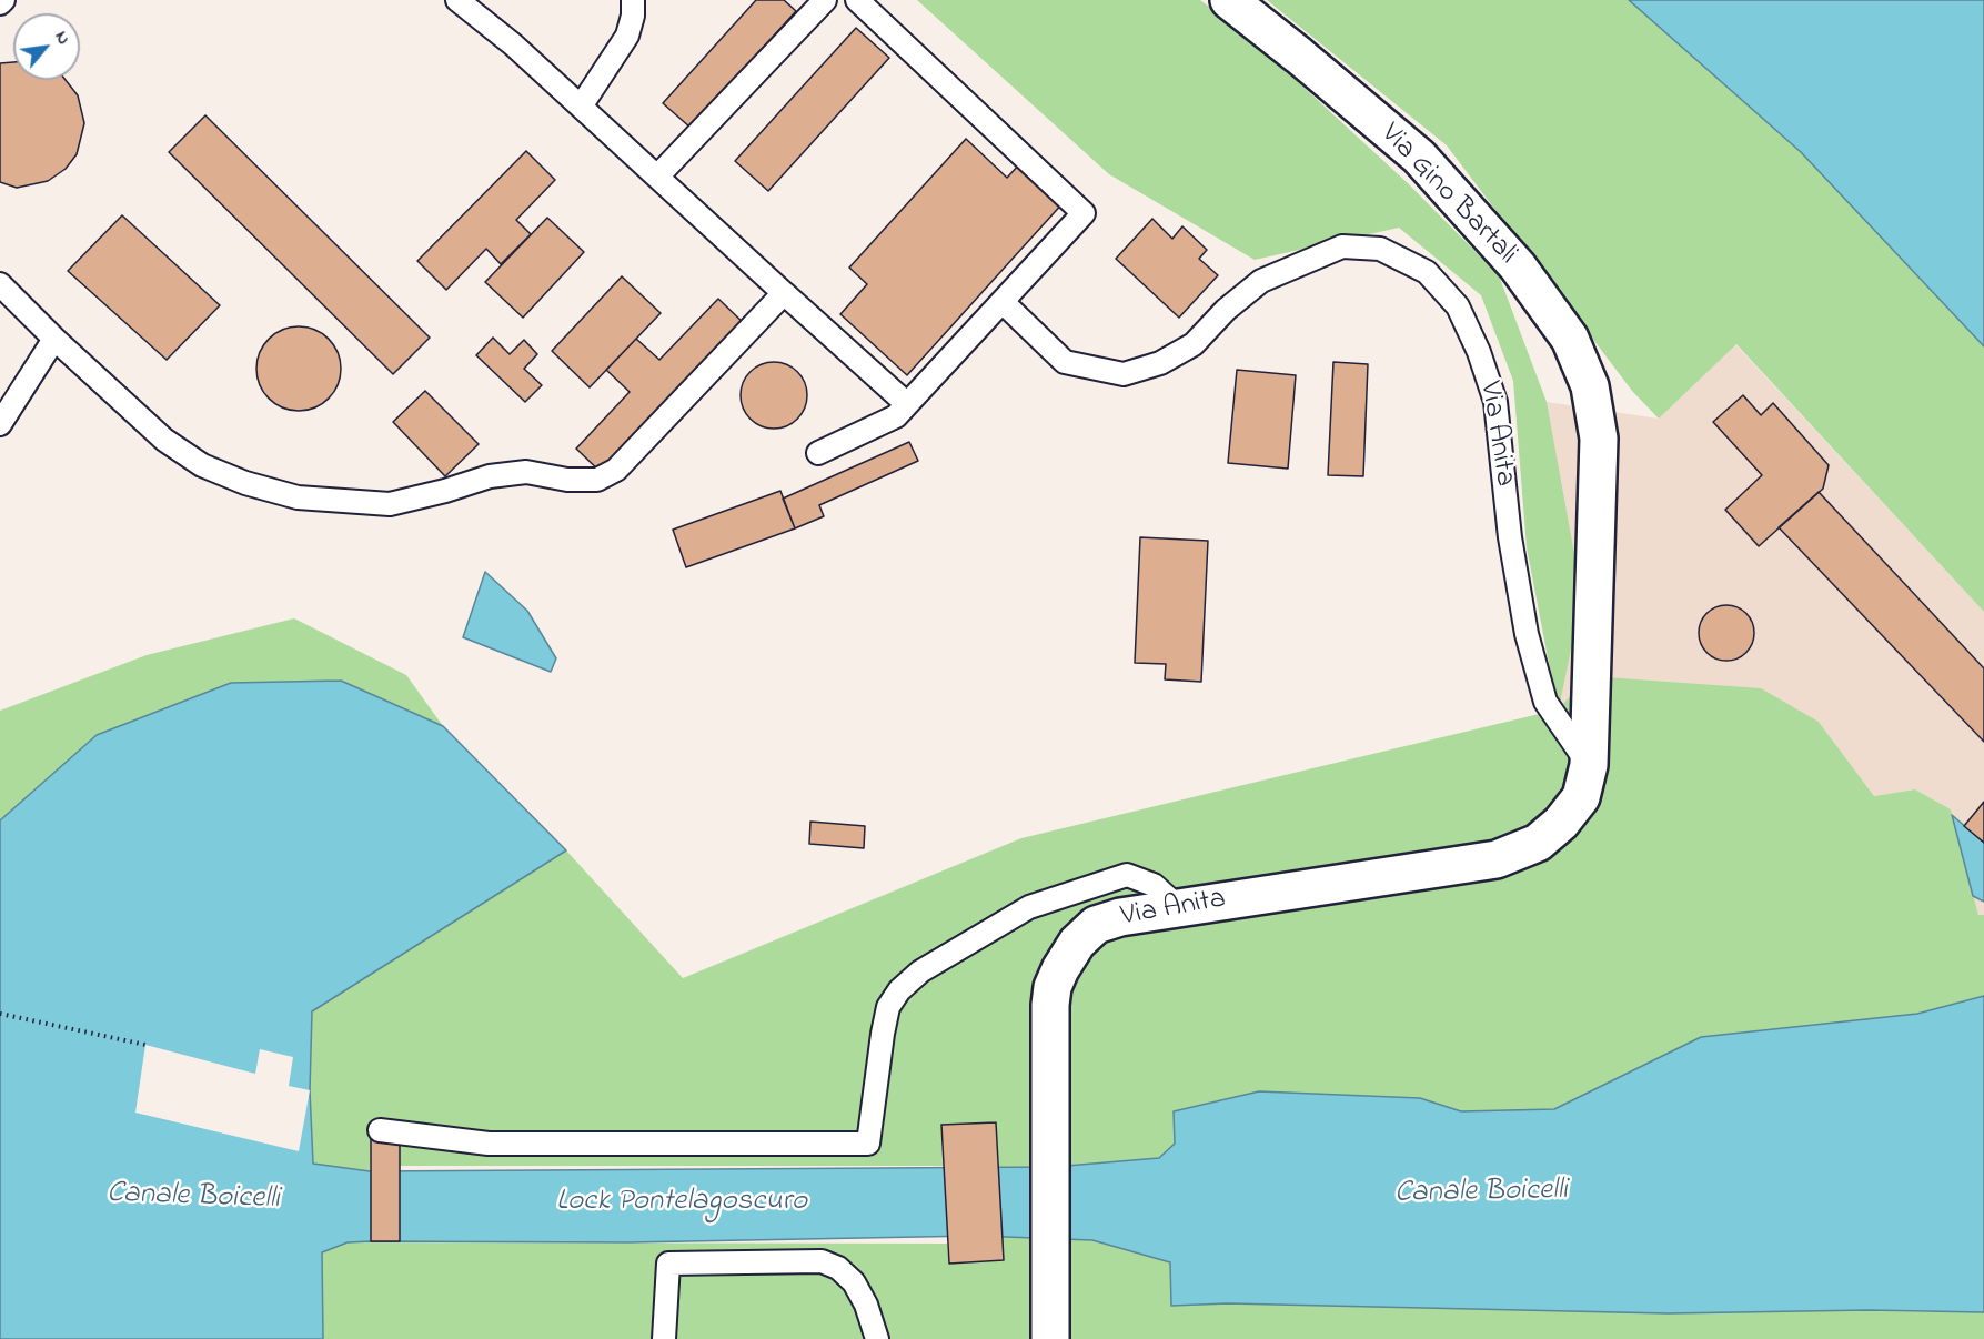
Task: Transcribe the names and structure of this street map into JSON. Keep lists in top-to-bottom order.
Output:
{
  "streets": {
    "street": ["Via Gino Bartali", "Via Anita"]
  },
  "crossings": [
    ["Via Gino Bartali", "Via Anita"]
  ],
  "water": ["Canale Boicelli", "Lock Pontelagoscuro"],
  "north": "top right"
}
